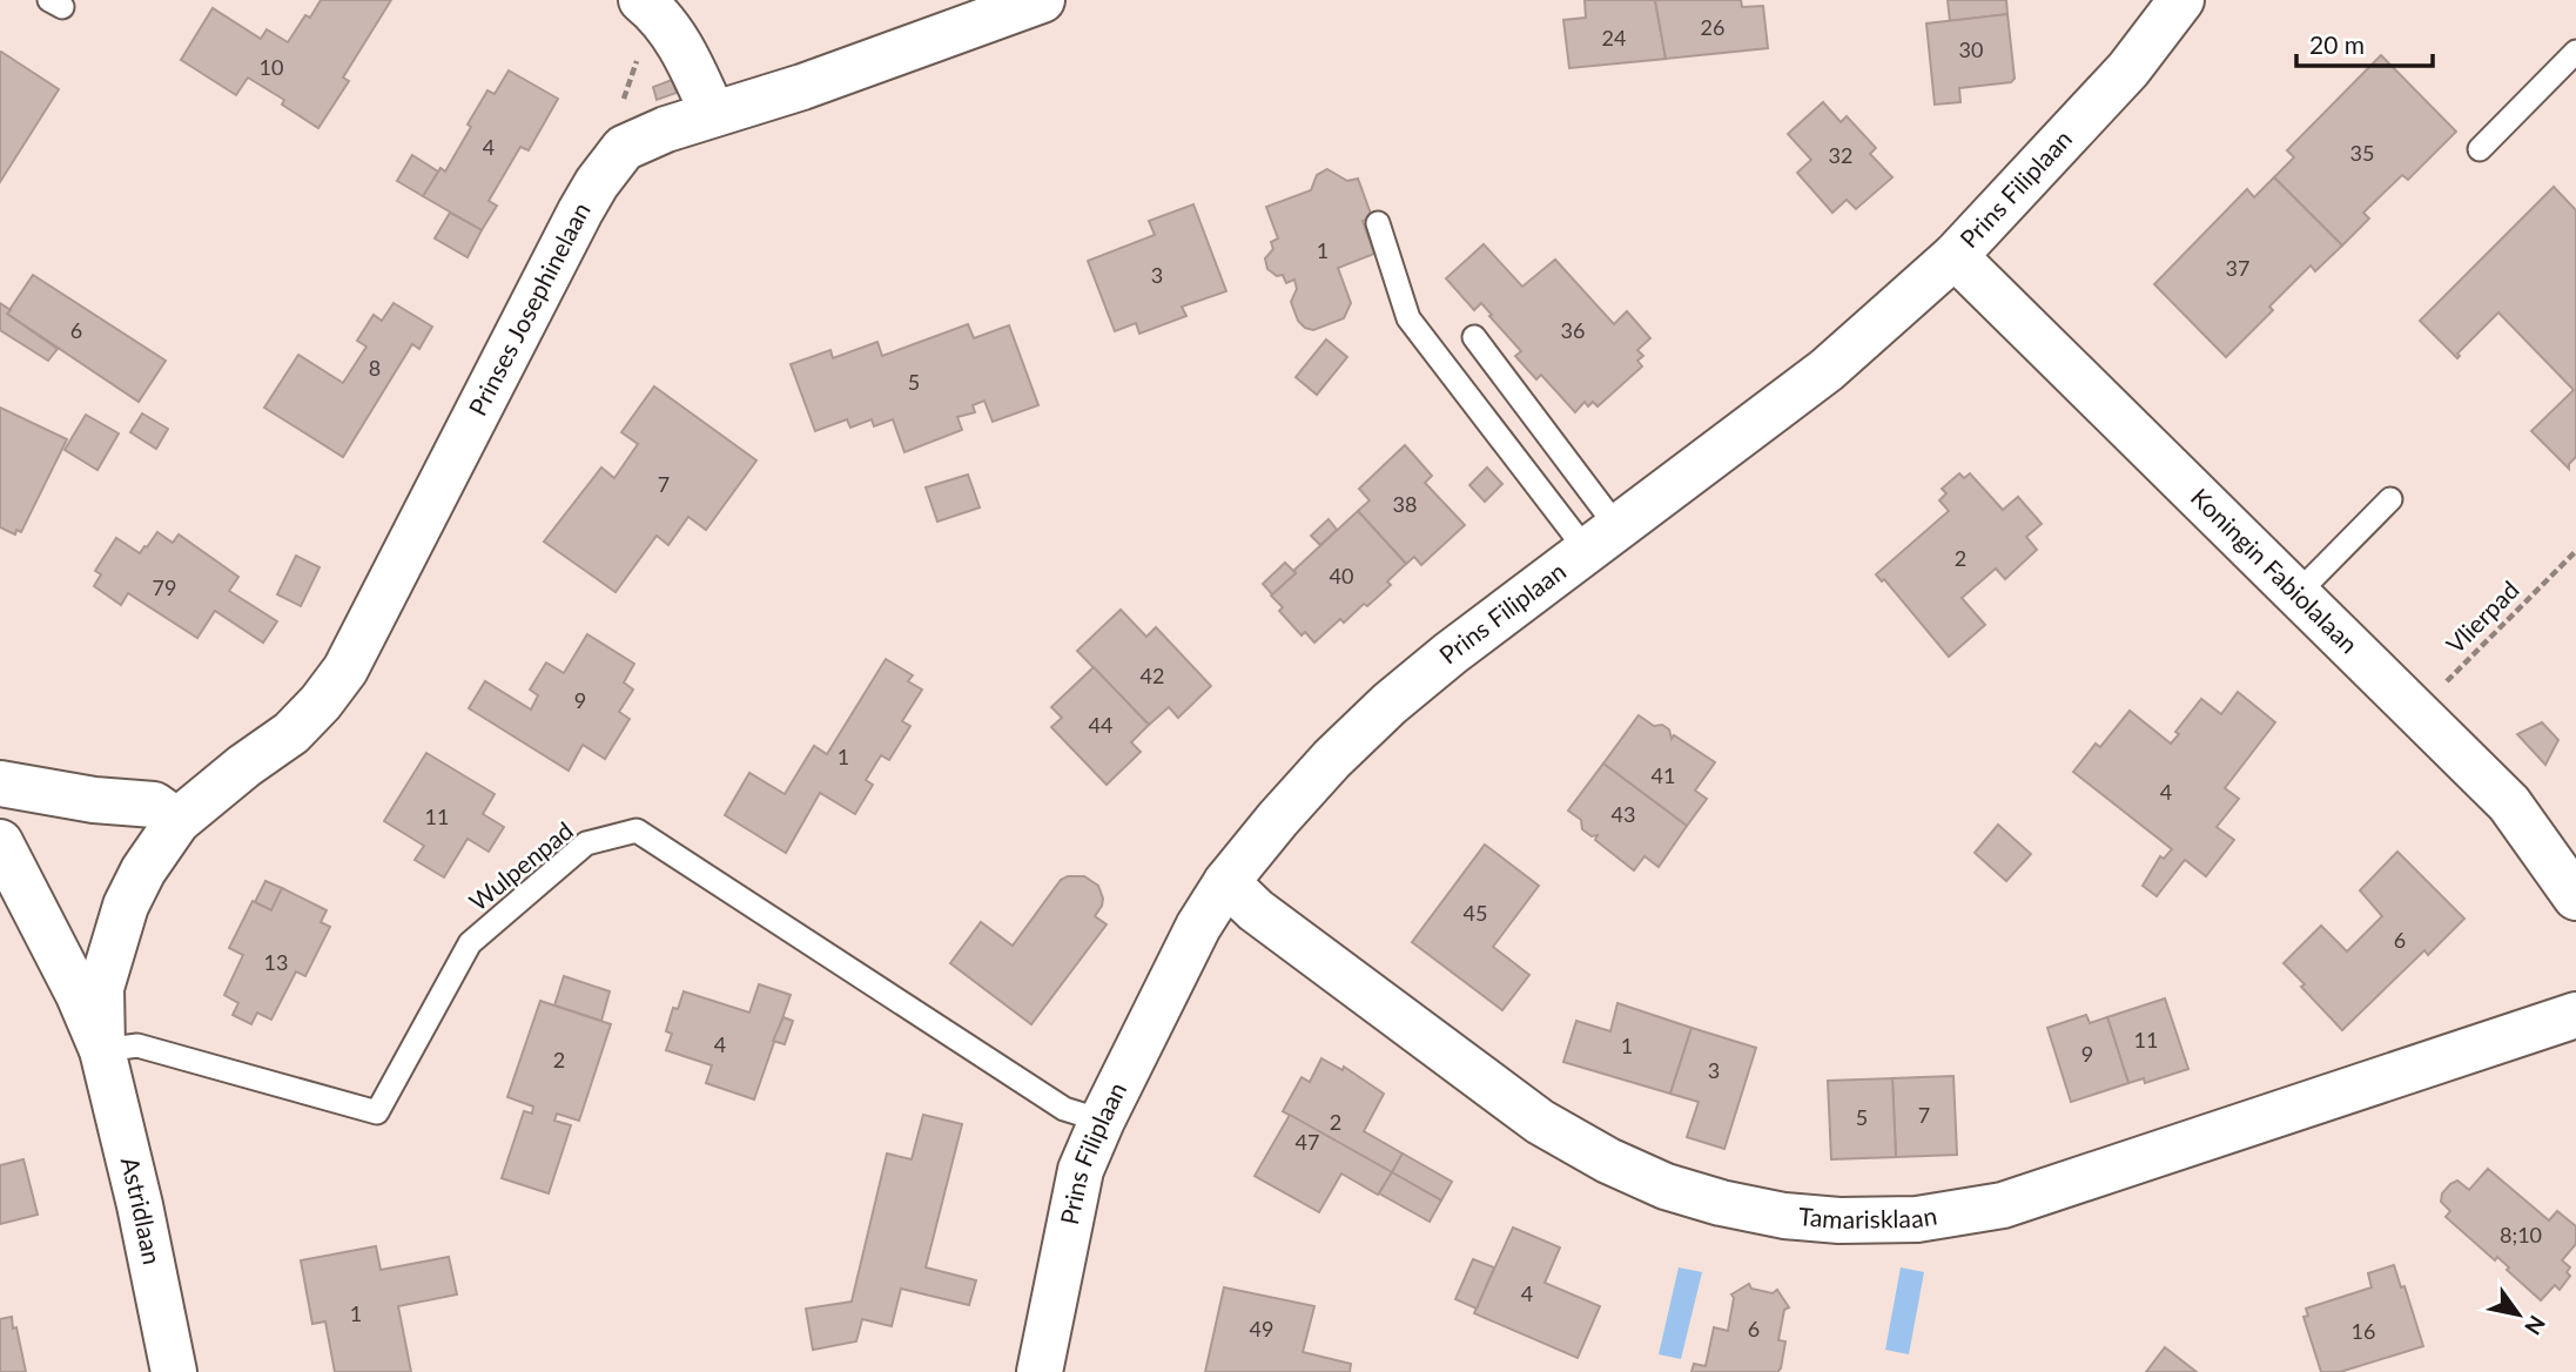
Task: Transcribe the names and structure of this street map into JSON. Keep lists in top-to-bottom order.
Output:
{
  "streets": {
    "street": [
      "Prins Filiplaan",
      "Prinses Josephinelaan",
      "Koningin Fabiolalaan",
      "Astridlaan",
      "Tamarisklaan"
    ],
    "lane": ["Wulpenpad"],
    "path": ["Vlierpad"]
  },
  "crossings": [
    ["Prins Filiplaan", "Koningin Fabiolalaan"],
    ["Prins Filiplaan", "Wulpenpad"],
    ["Prins Filiplaan", "Tamarisklaan"],
    ["Prinses Josephinelaan", "Wulpenpad"],
    ["Prinses Josephinelaan", "Astridlaan"],
    ["Koningin Fabiolalaan", "Vlierpad"],
    ["Wulpenpad", "Astridlaan"]
  ],
  "house_numbers": [
    "26",
    "24",
    "30",
    "10",
    "4",
    "35",
    "32",
    "1",
    "37",
    "3",
    "6",
    "36",
    "8",
    "5",
    "7",
    "38",
    "2",
    "40",
    "79",
    "42",
    "9",
    "44",
    "1",
    "41",
    "4",
    "43",
    "11",
    "45",
    "6",
    "13",
    "11",
    "4",
    "1",
    "9",
    "2",
    "3",
    "7",
    "5",
    "2",
    "47",
    "8;10",
    "4",
    "1",
    "49",
    "6",
    "16"
  ],
  "scale_bar": "20 m",
  "north": "bottom right"
}
